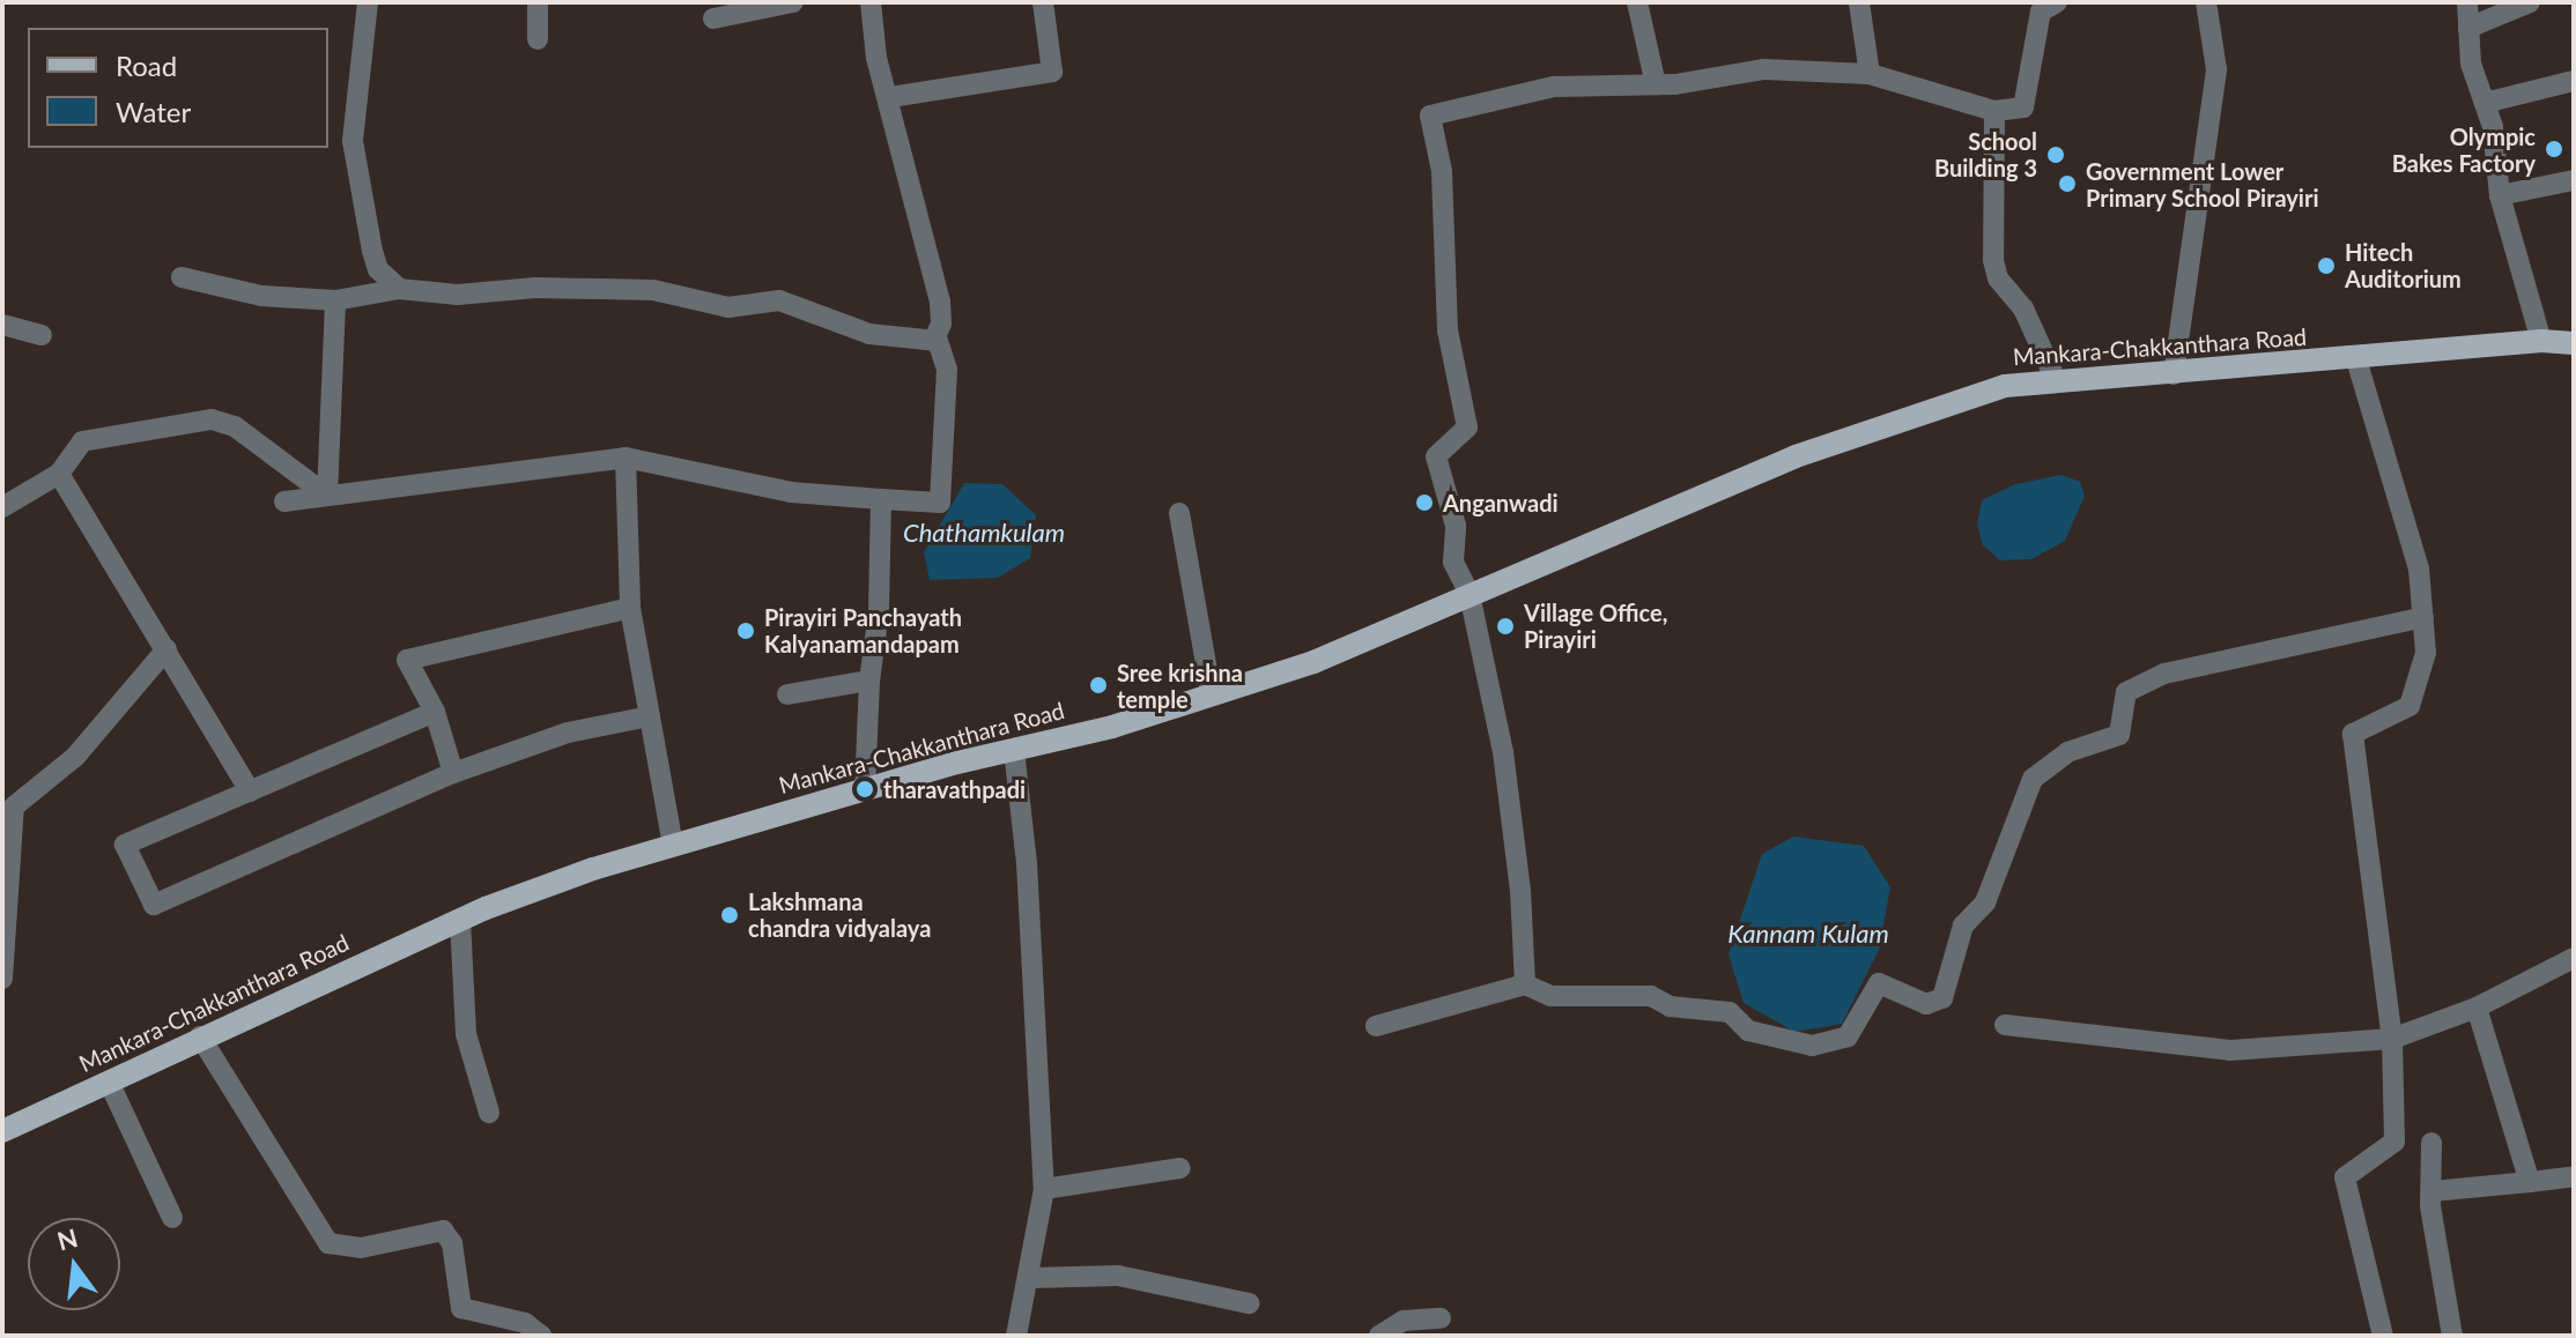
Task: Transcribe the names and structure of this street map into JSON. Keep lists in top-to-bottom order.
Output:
{
  "streets": {
    "main road": ["Mankara-Chakkanthara Road"]
  },
  "water": ["Chathamkulam", "Kannam Kulam"],
  "places": [
    "Olympic Bakes Factory",
    "School Building 3",
    "Government Lower Primary School Pirayiri",
    "Hitech Auditorium",
    "Anganwadi",
    "Village Office, Pirayiri",
    "Pirayiri Panchayath Kalyanamandapam",
    "Sree krishna temple",
    "tharavathpadi",
    "Lakshmana chandra vidyalaya"
  ],
  "legend": ["Road", "Water"],
  "north": "top"
}
